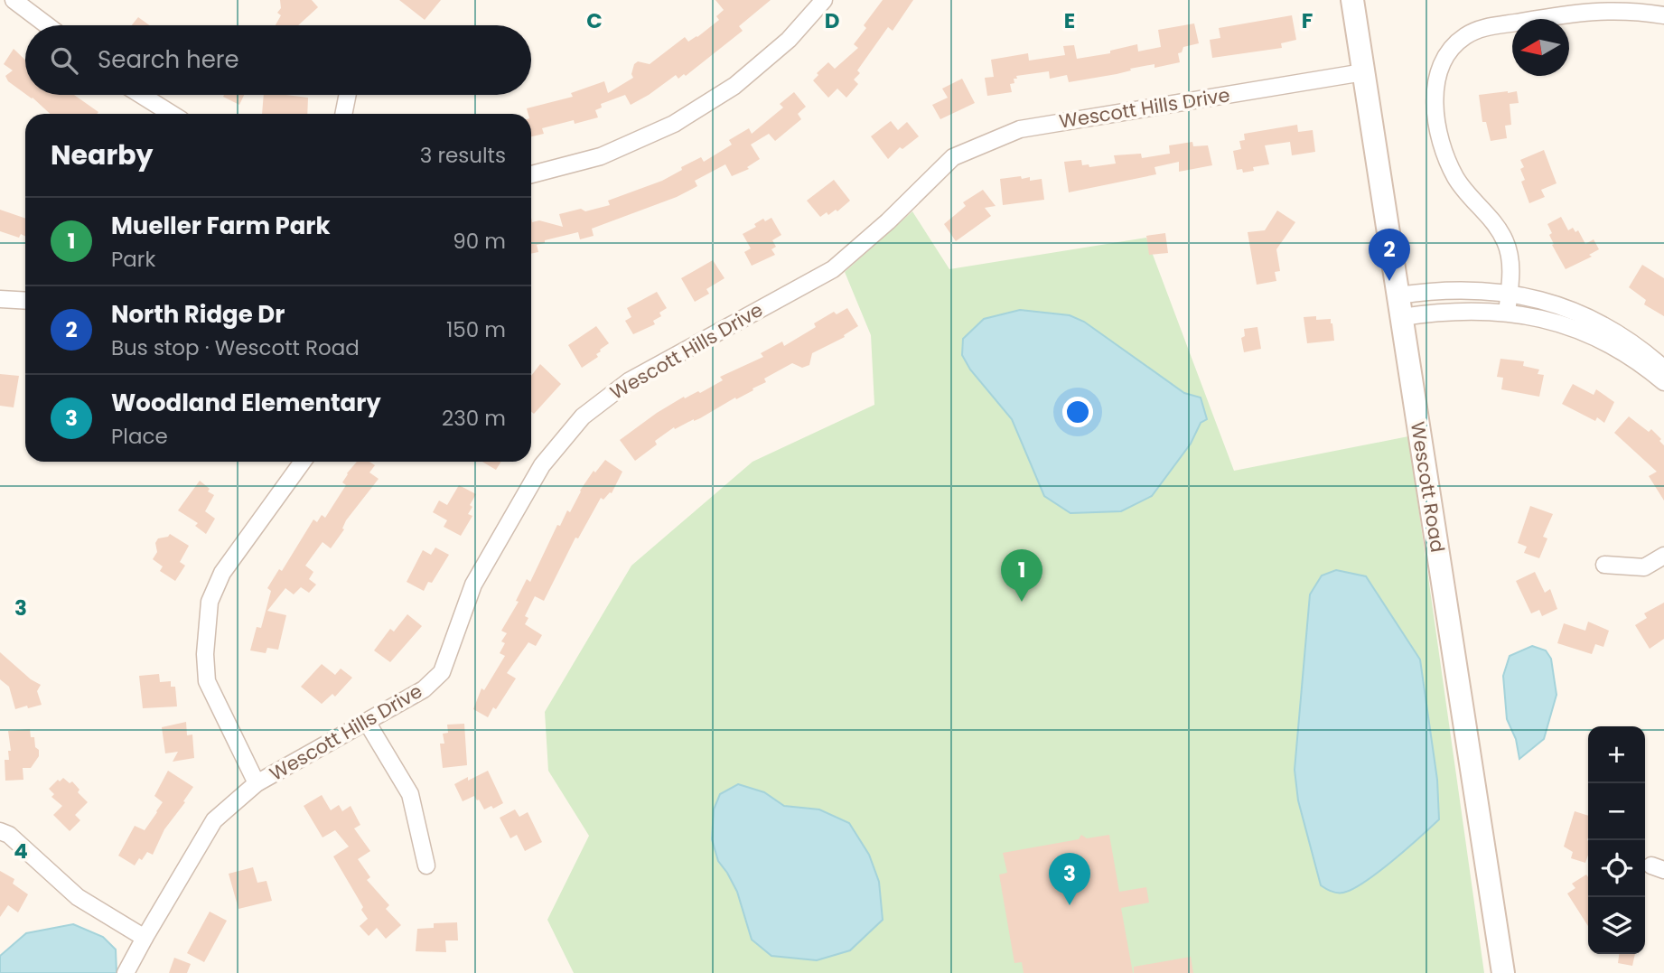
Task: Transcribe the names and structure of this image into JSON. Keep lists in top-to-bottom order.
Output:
{
  "streets": {
    "street": ["Wescott Hills Drive", "Wescott Road"]
  },
  "crossings": [
    ["Wescott Hills Drive", "Wescott Road"]
  ],
  "north": "left",
  "page": {
    "search": "Search here",
    "heading": ["Nearby", "3 results"],
    "list": [
      {
        "mark": "1",
        "name": "Mueller Farm Park",
        "note": "Park",
        "value": "90 m"
      },
      {
        "mark": "2",
        "name": "North Ridge Dr",
        "note": "Bus stop · Wescott Road",
        "value": "150 m"
      },
      {
        "mark": "3",
        "name": "Woodland Elementary",
        "note": "Place",
        "value": "230 m"
      }
    ],
    "pins": ["2", "1", "3"],
    "map_buttons": ["+", "−"]
  },
  "grid": {
    "columns": [
      "C",
      "D",
      "E",
      "F"
    ],
    "rows": ["3", "4"]
  }
}
